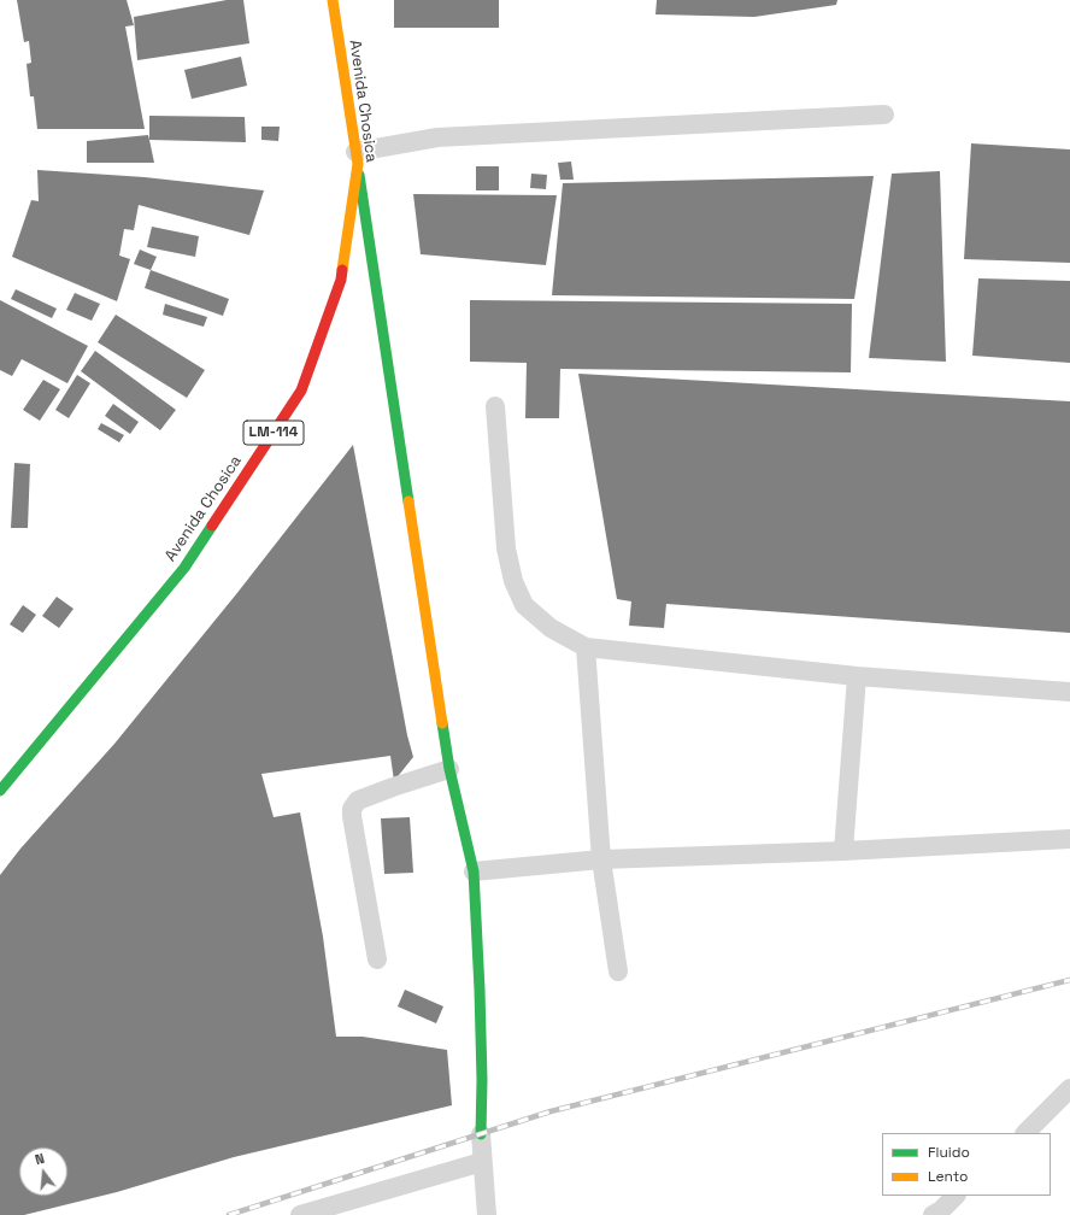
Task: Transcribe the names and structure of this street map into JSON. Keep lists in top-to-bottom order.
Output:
{
  "streets": {
    "street": ["Avenida Chosica", "LM-114"]
  },
  "legend": ["Fluido", "Lento"],
  "north": "top"
}
